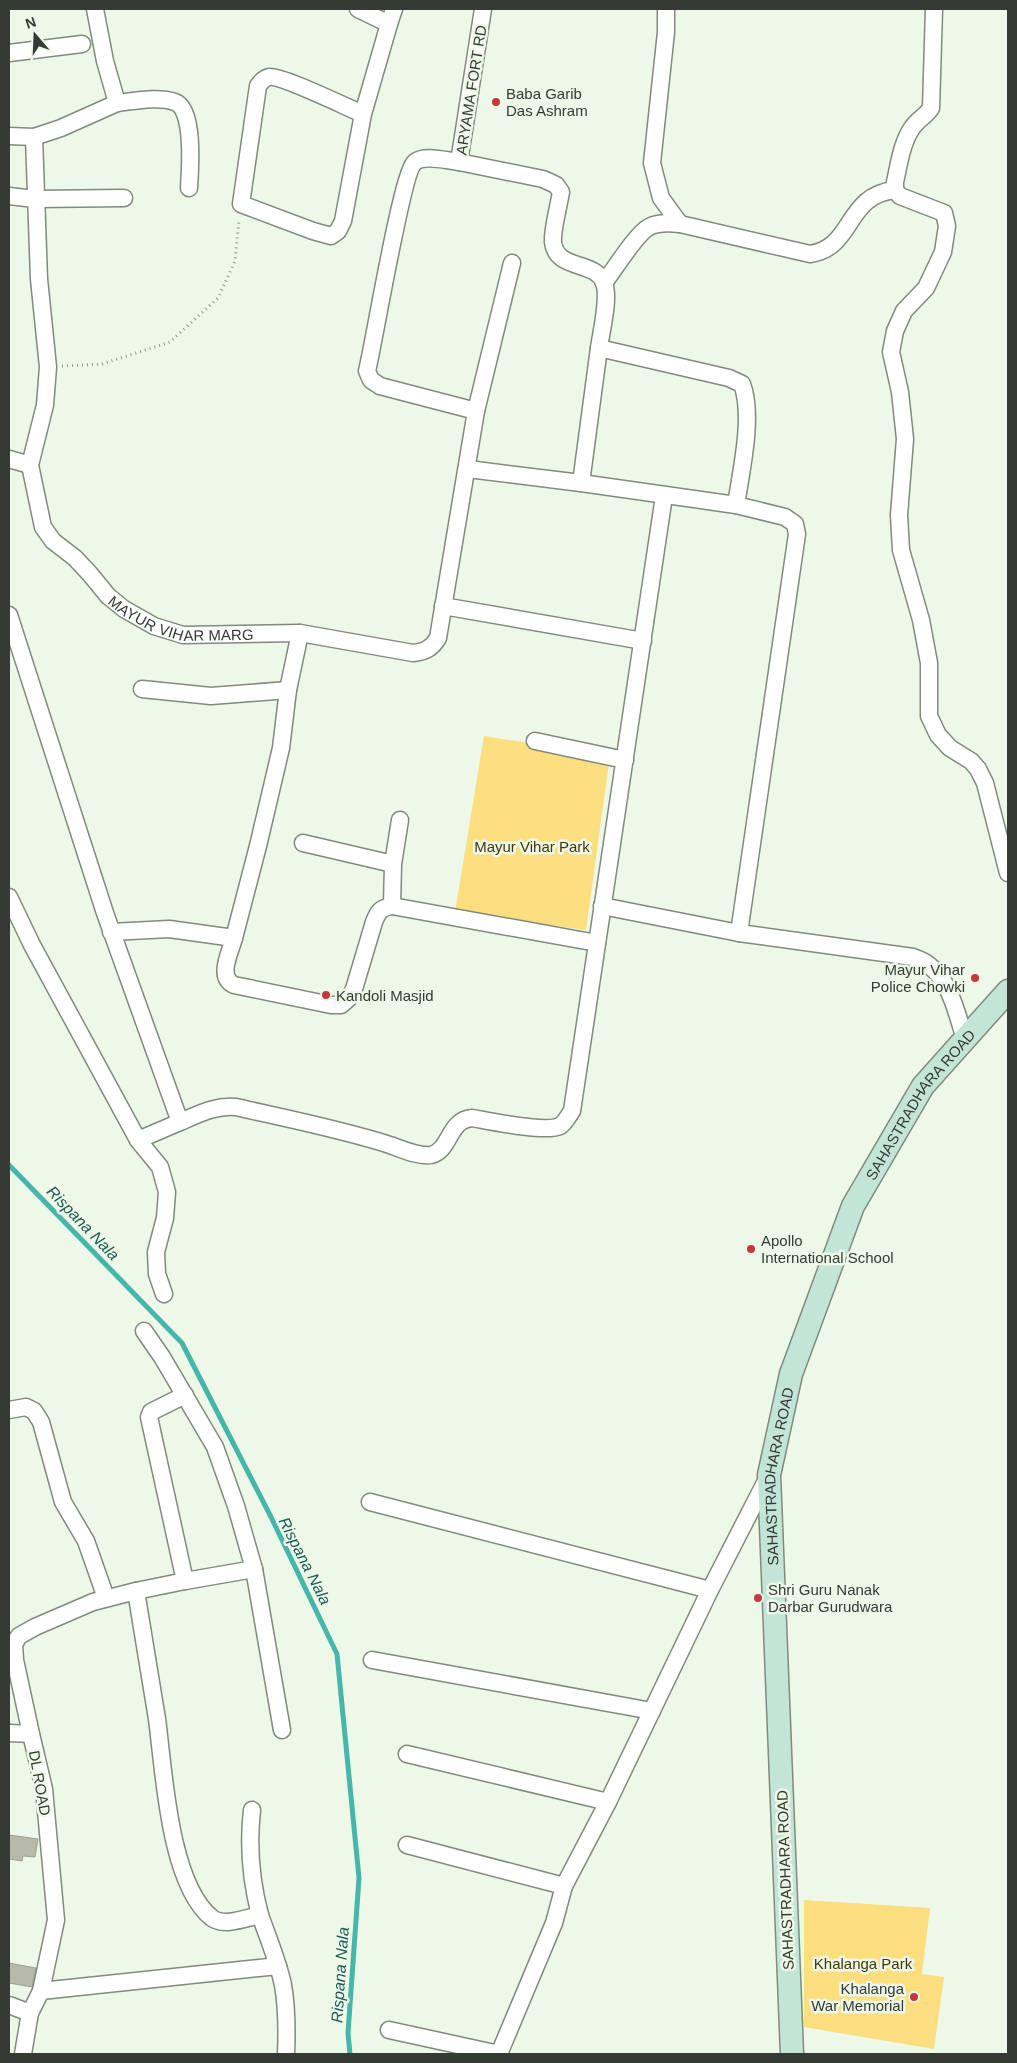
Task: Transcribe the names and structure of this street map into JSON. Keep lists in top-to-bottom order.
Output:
{
  "streets": {
    "main road": ["SAHASTRADHARA ROAD"],
    "street": ["ARYAMA FORT RD", "MAYUR VIHAR MARG", "DL ROAD"]
  },
  "water": ["Rispana Nala"],
  "parks": ["Mayur Vihar Park", "Khalanga Park"],
  "places": [
    "Baba Garib Das Ashram",
    "Mayur Vihar Police Chowki",
    "Kandoli Masjid",
    "Apollo International School",
    "Shri Guru Nanak Darbar Gurudwara",
    "Khalanga War Memorial"
  ],
  "north": "top"
}
